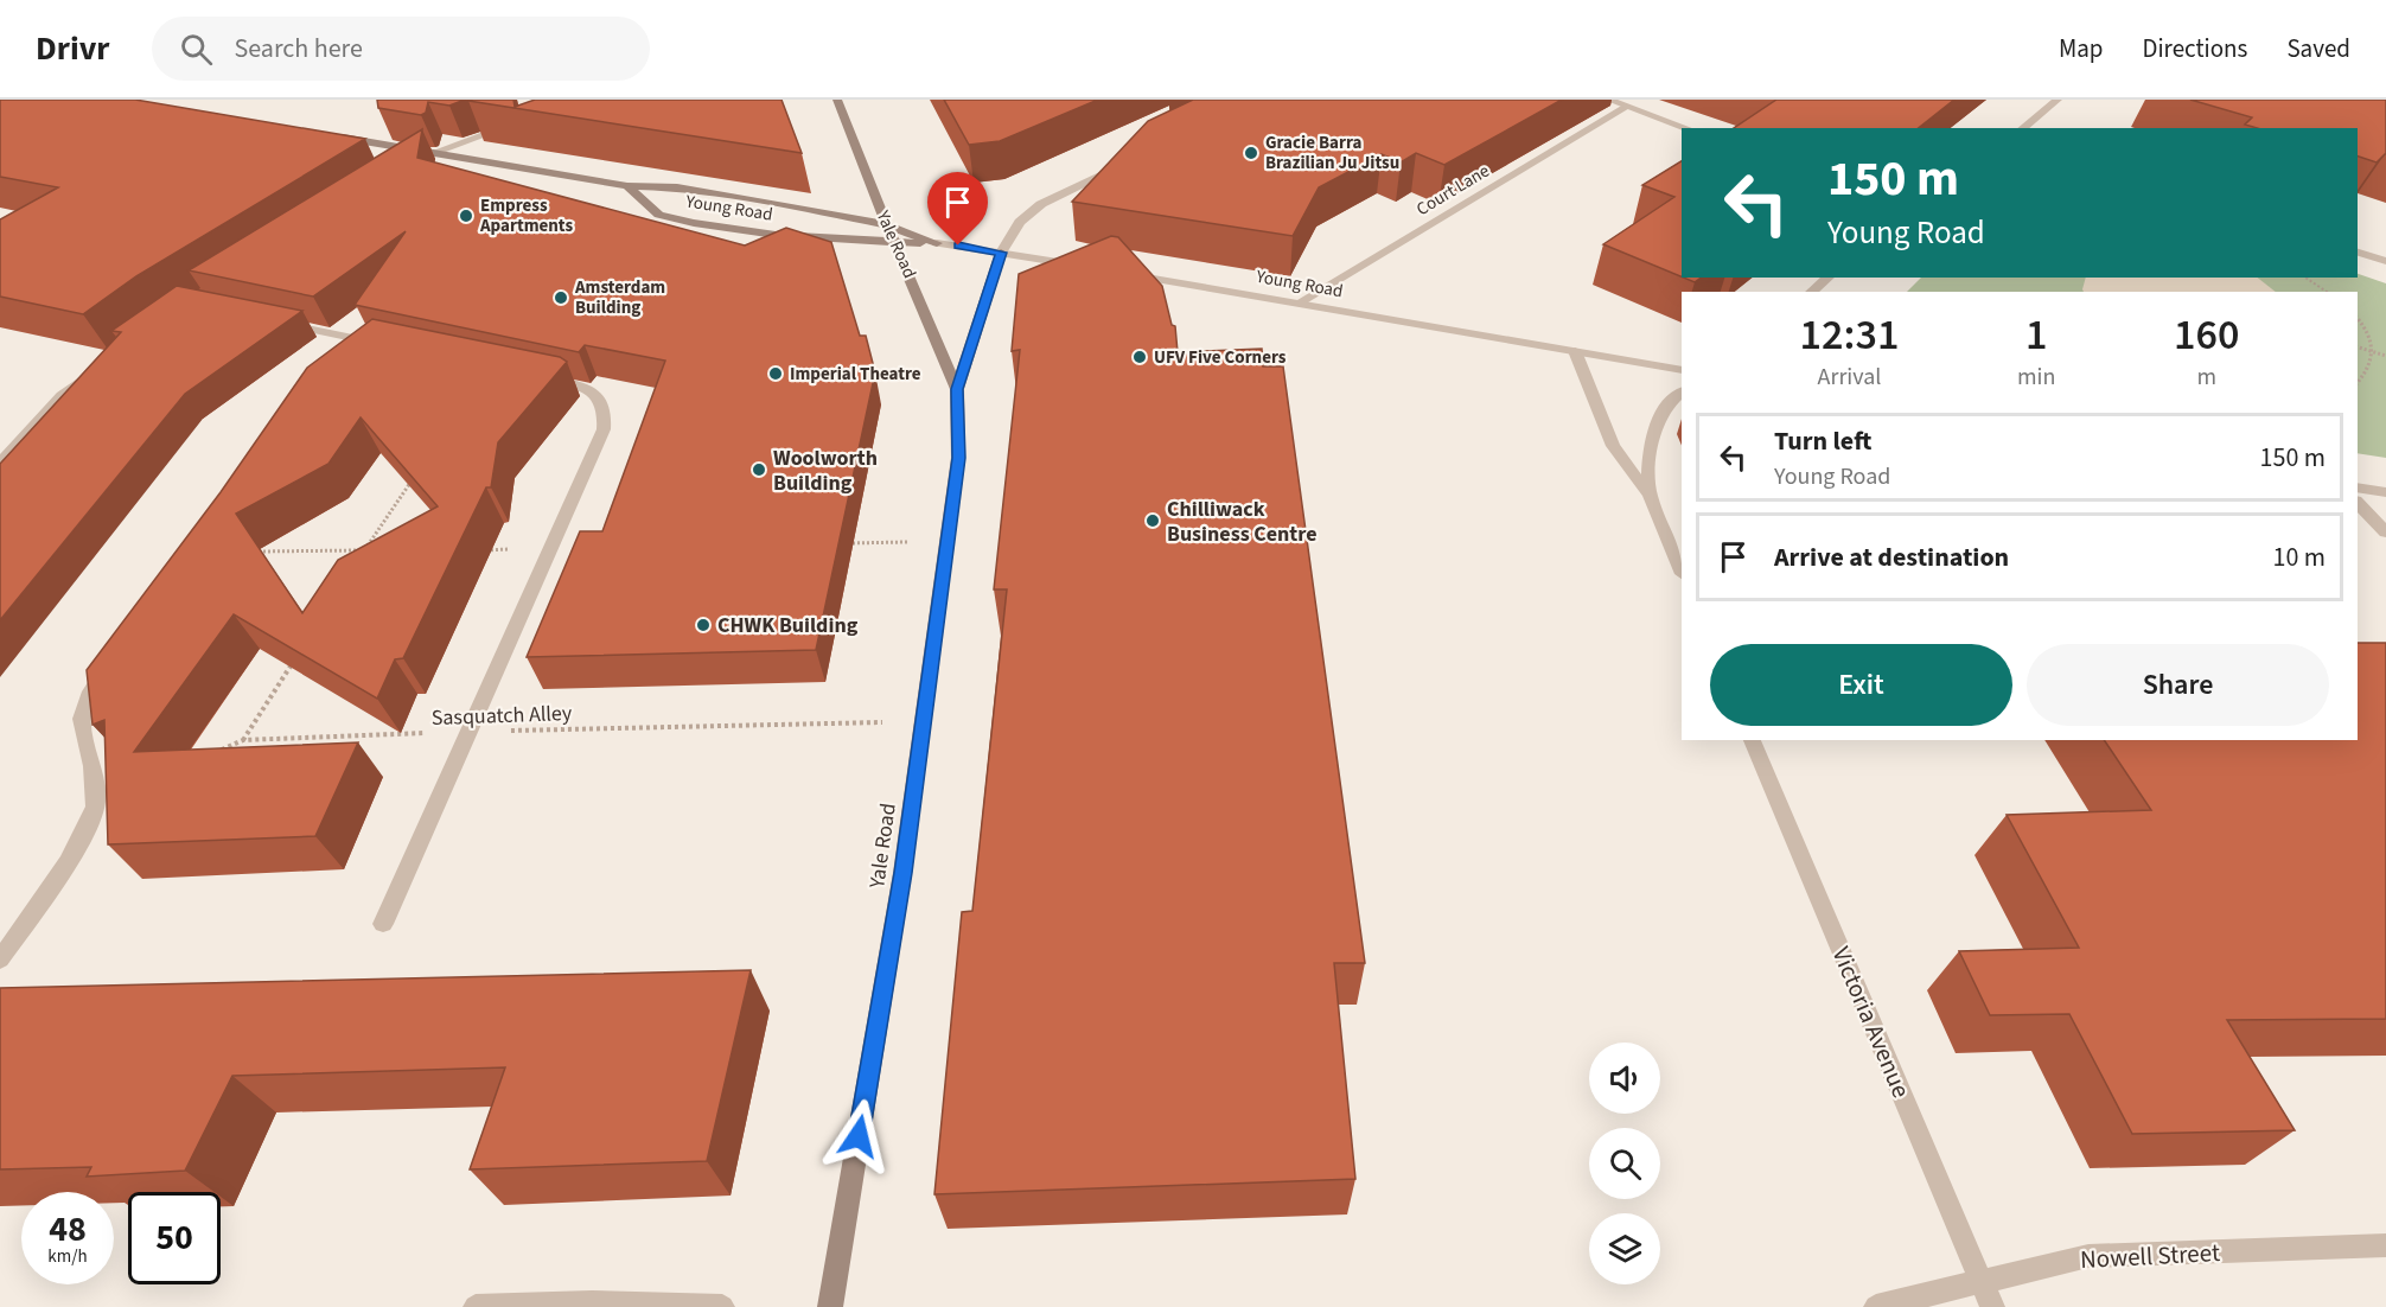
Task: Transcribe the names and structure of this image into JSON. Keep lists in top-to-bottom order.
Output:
{
  "streets": {
    "main road": ["Young Road", "Yale Road"],
    "street": ["Court Lane", "Victoria Avenue", "Nowell Street"],
    "path": ["Sasquatch Alley"]
  },
  "crossings": [
    ["Court Lane", "Young Road"],
    ["Young Road", "Yale Road"],
    ["Yale Road", "Sasquatch Alley"],
    ["Victoria Avenue", "Nowell Street"]
  ],
  "places": [
    "Gracie Barra Brazilian Ju Jitsu",
    "Empress Apartments",
    "Amsterdam Building",
    "UFV Five Corners",
    "Imperial Theatre",
    "Woolworth Building",
    "Chilliwack Business Centre",
    "CHWK Building"
  ],
  "page": {
    "header": "Drivr",
    "search": "Search here",
    "nav": ["Map", "Directions", "Saved"],
    "turn": ["150 m", "Young Road"],
    "eta": [
      "12:31",
      "Arrival",
      "1",
      "min",
      "160",
      "m"
    ],
    "list": [
      {
        "name": "Turn left",
        "note": "Young Road",
        "value": "150 m"
      },
      {
        "name": "Arrive at destination",
        "value": "10 m"
      }
    ],
    "buttons": ["Exit", "Share"],
    "speed": "48 km/h",
    "limit": "50"
  }
}
